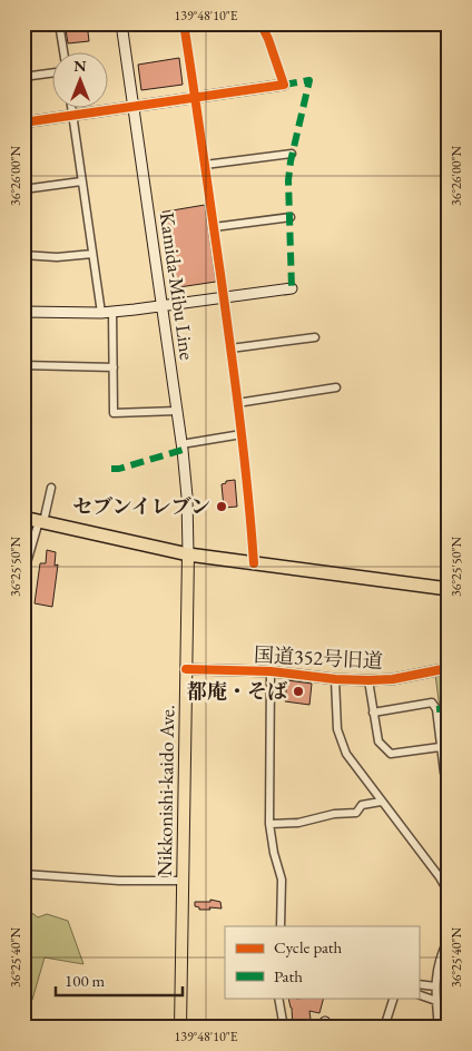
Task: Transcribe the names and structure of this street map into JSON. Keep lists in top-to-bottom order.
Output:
{
  "streets": {
    "main road": ["Nikkonishi-kaido Ave."],
    "street": ["Kamida-Mibu Line", "国道352号旧道"]
  },
  "crossings": [
    ["Kamida-Mibu Line", "Nikkonishi-kaido Ave."],
    ["国道352号旧道", "Nikkonishi-kaido Ave."]
  ],
  "places": ["セブンイレブン", "都庵・そば"],
  "legend": ["Cycle path", "Path"],
  "scale_bar": "100 m",
  "north": "top",
  "coordinates": [
    "139°48'10\"E",
    "36°26'00\"N",
    "36°25'50\"N",
    "36°25'40\"N"
  ]
}
